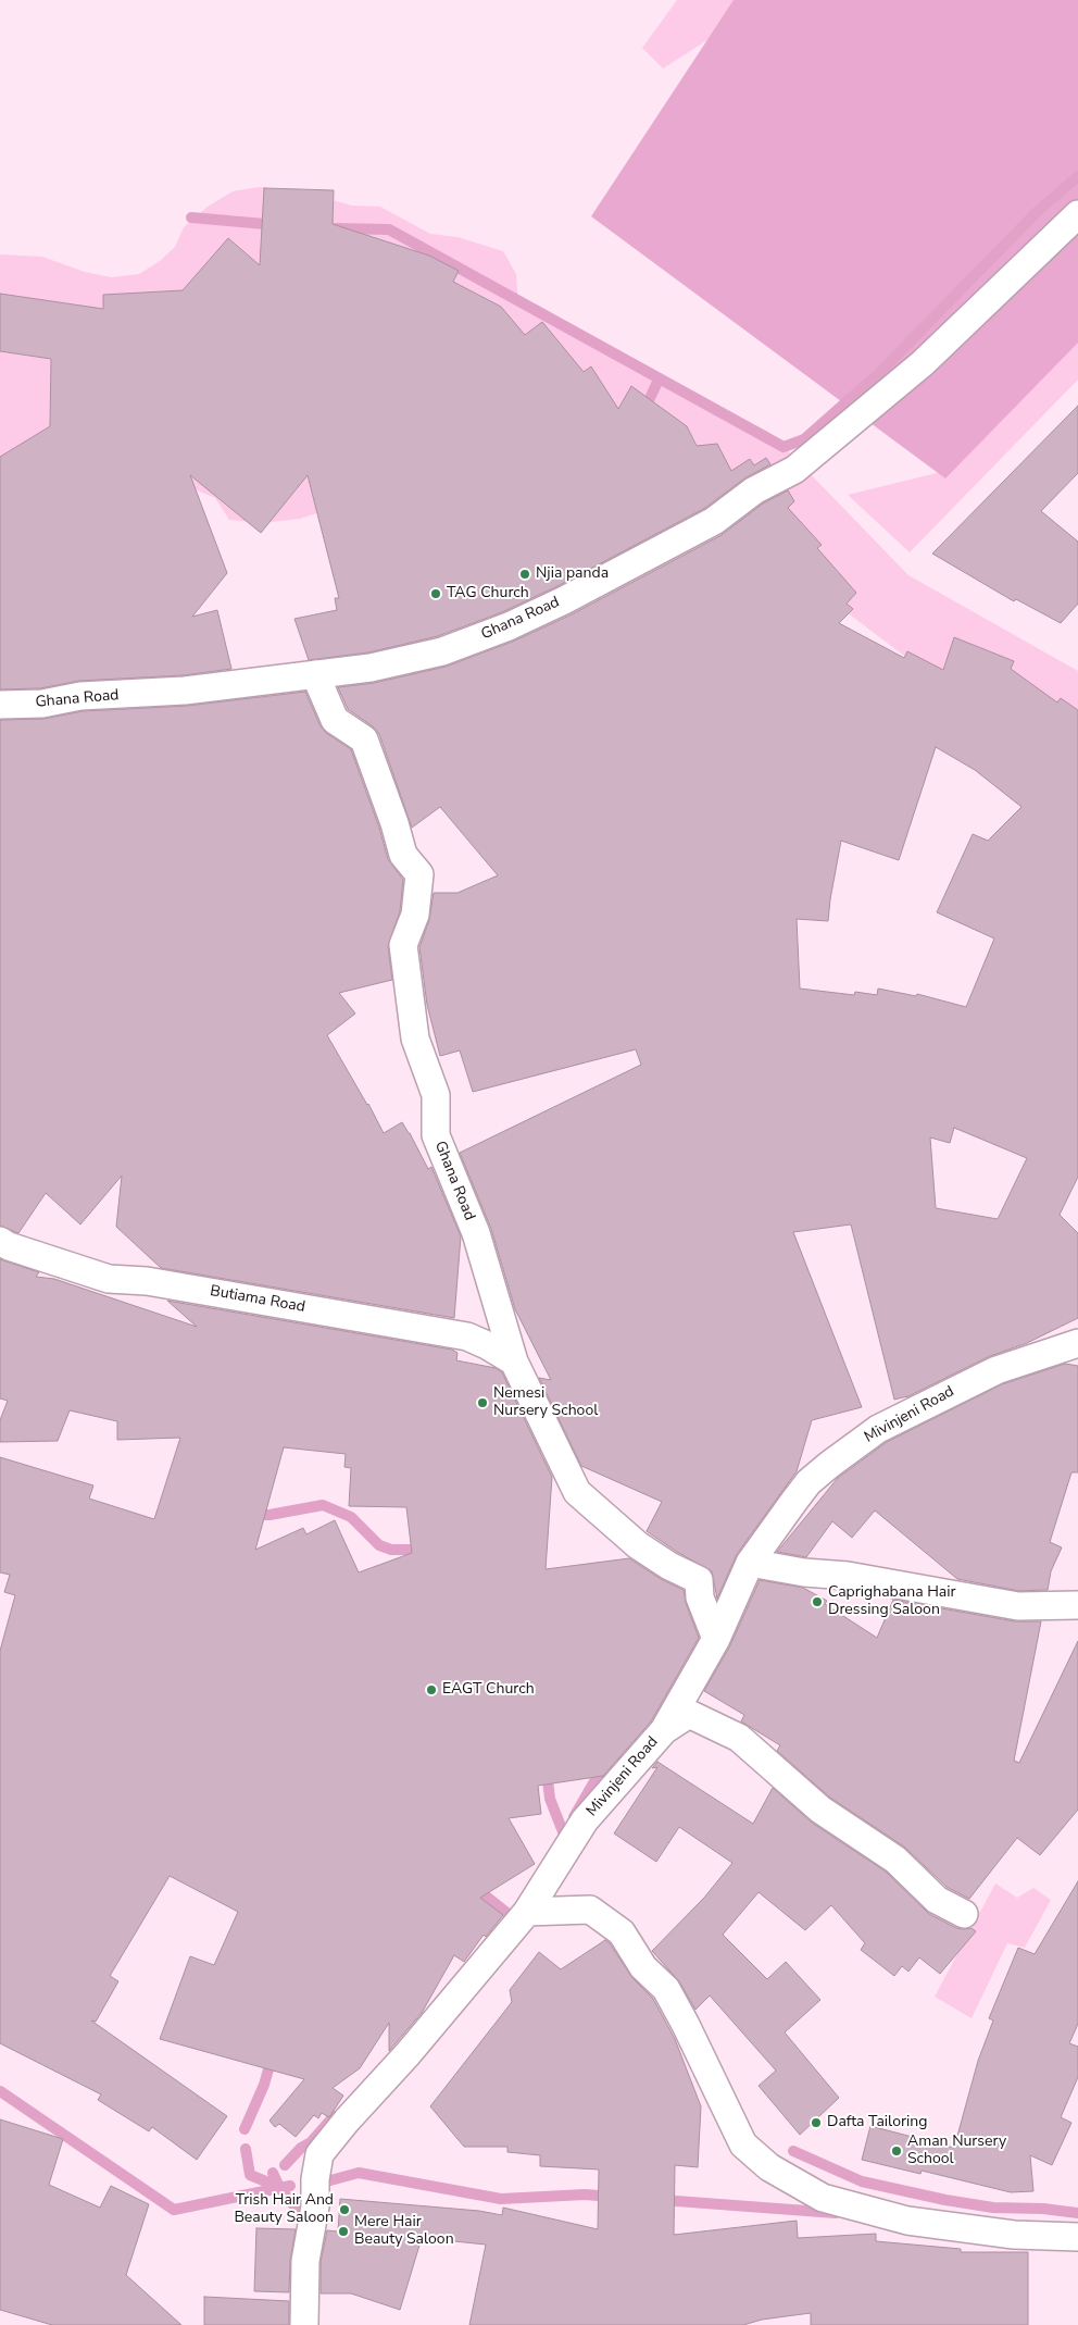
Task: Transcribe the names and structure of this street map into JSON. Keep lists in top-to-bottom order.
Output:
{
  "streets": {
    "street": ["Ghana Road", "Butiama Road", "Mivinjeni Road"]
  },
  "crossings": [
    ["Ghana Road", "Butiama Road"],
    ["Ghana Road", "Mivinjeni Road"]
  ],
  "places": [
    "Njia panda",
    "TAG Church",
    "Nemesi Nursery School",
    "Caprighabana Hair Dressing Saloon",
    "EAGT Church",
    "Dafta Tailoring",
    "Aman Nursery School",
    "Trish Hair And Beauty Saloon",
    "Mere Hair Beauty Saloon"
  ]
}
